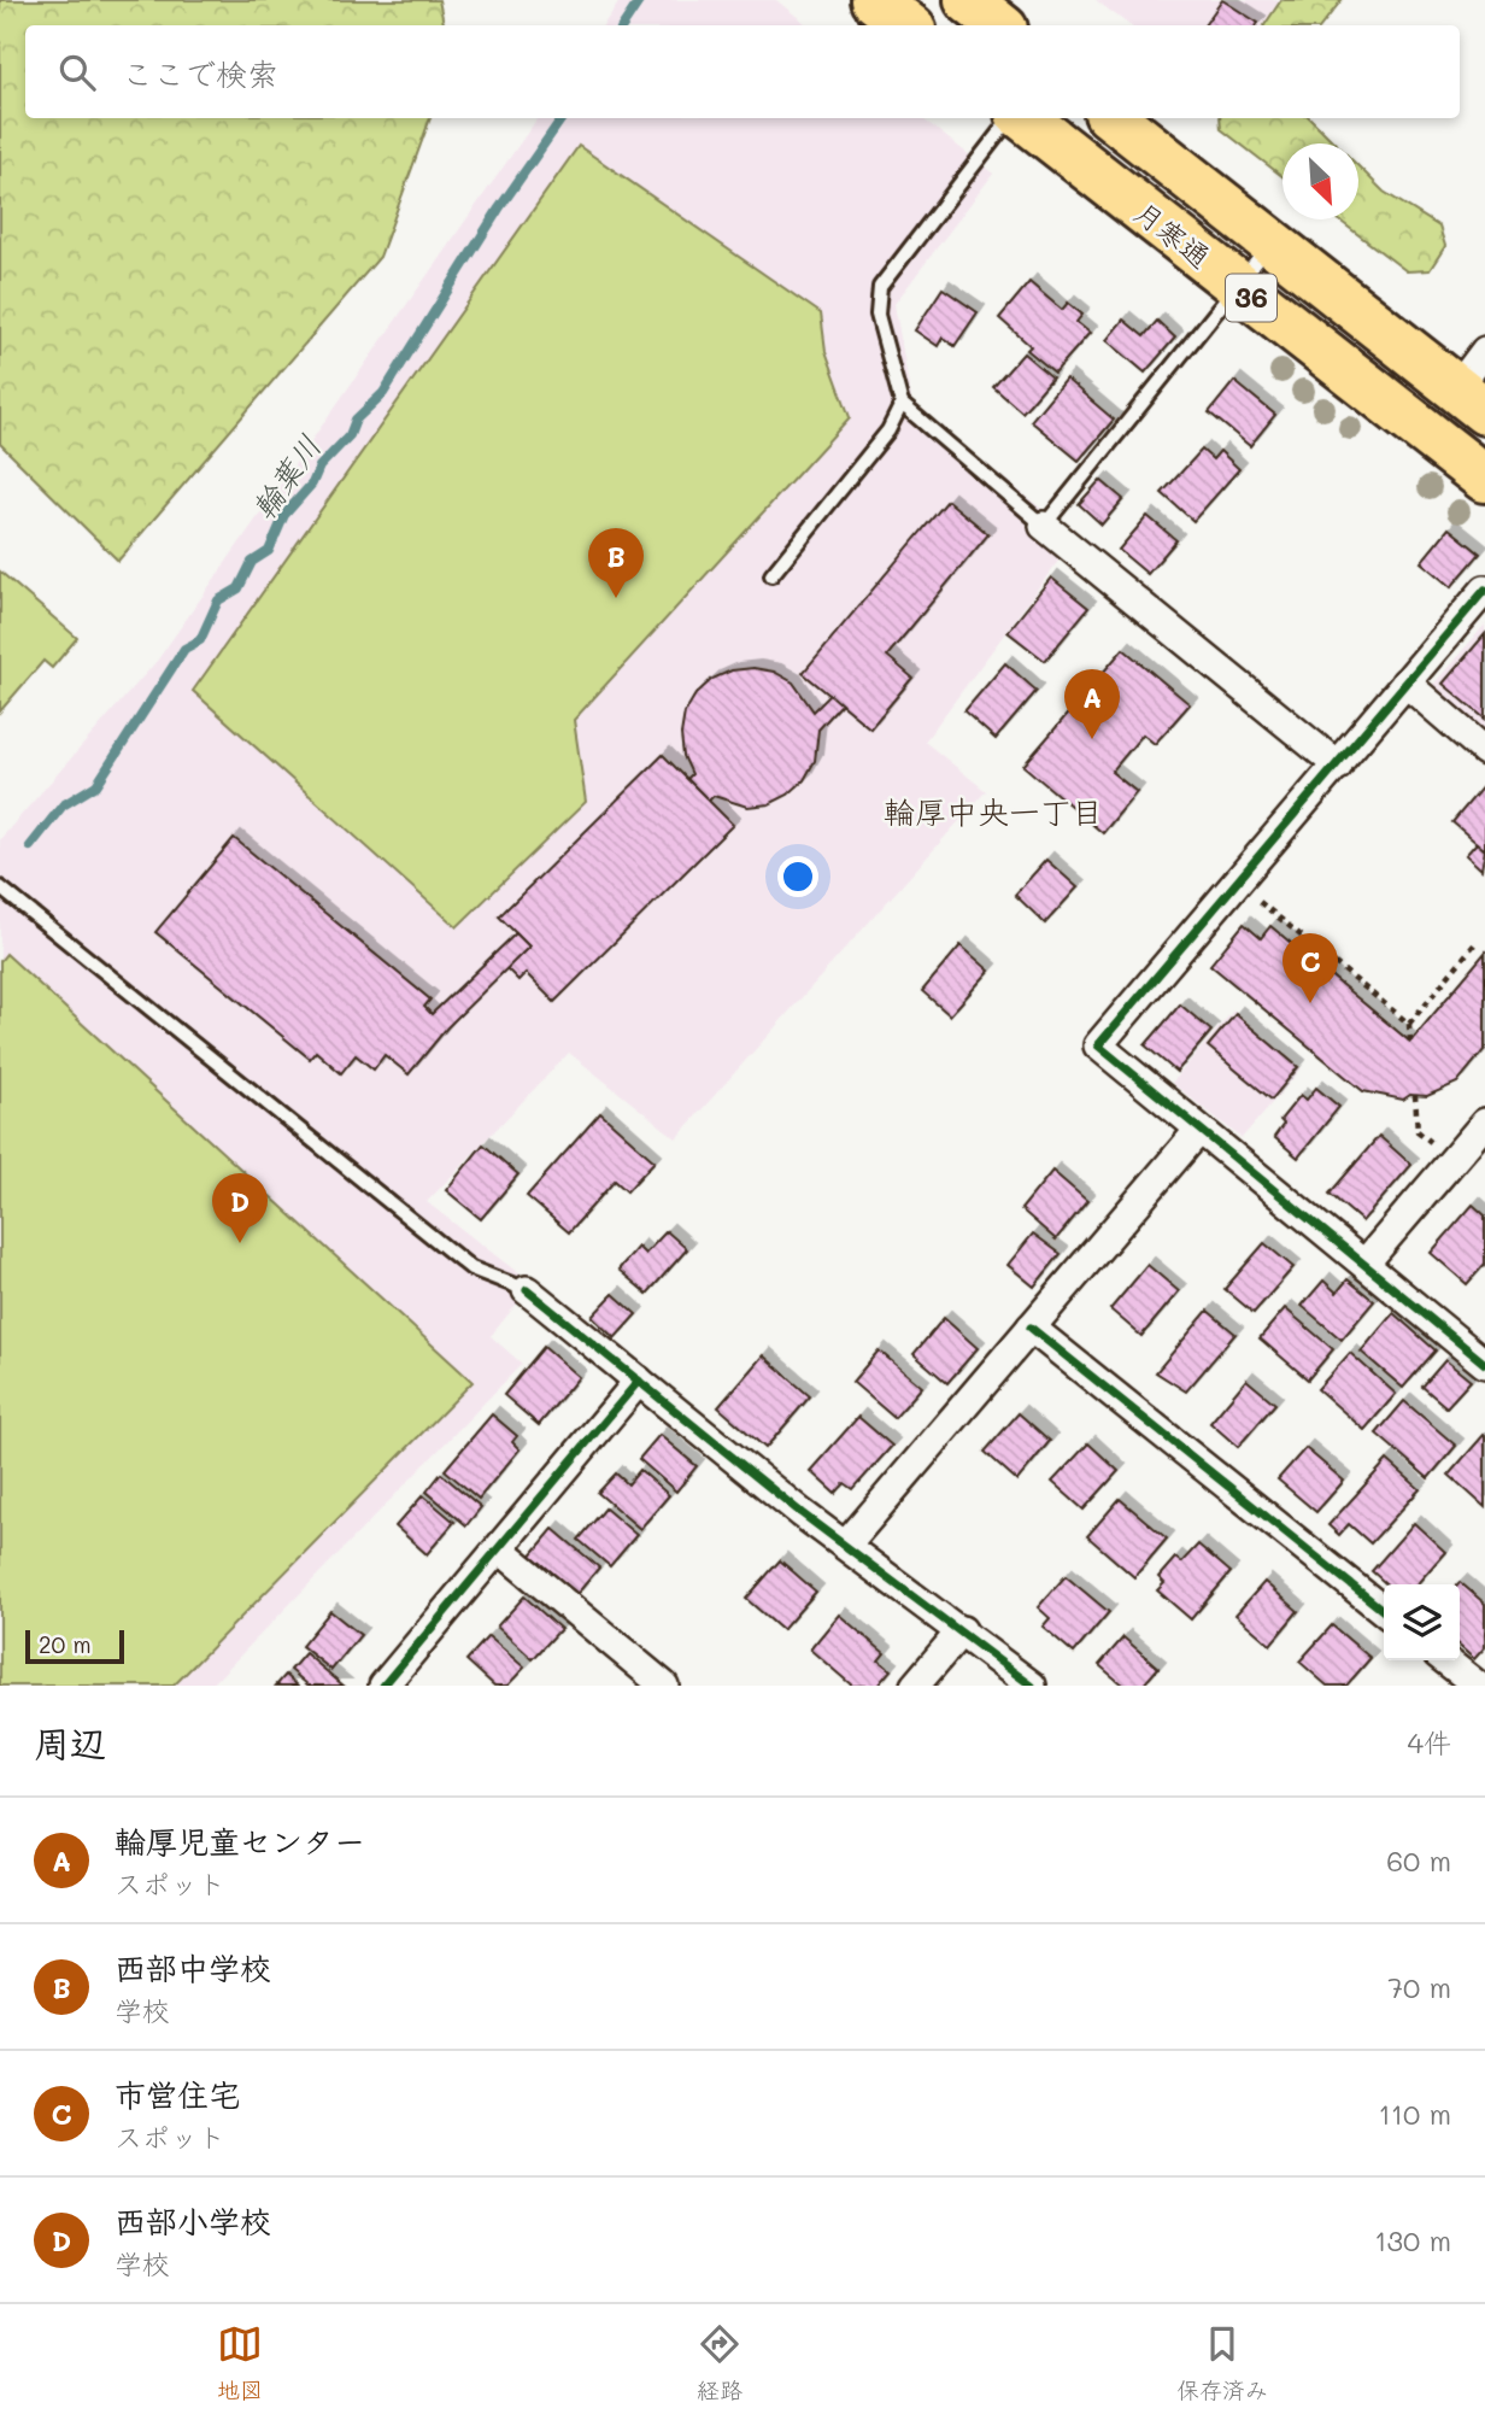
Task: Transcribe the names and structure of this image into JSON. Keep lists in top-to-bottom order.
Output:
{
  "streets": {
    "highway": ["月寒通", "36"]
  },
  "districts": ["輪厚中央一丁目"],
  "water": ["輪葉川"],
  "scale_bar": "20 m",
  "north": "bottom right",
  "page": {
    "search": "ここで検索",
    "pins": [
      "B",
      "A",
      "C",
      "D"
    ],
    "scale": "20 m",
    "heading": ["周辺", "4件"],
    "list": [
      {
        "mark": "A",
        "name": "輪厚児童センター",
        "note": "スポット",
        "value": "60 m"
      },
      {
        "mark": "B",
        "name": "西部中学校",
        "note": "学校",
        "value": "70 m"
      },
      {
        "mark": "C",
        "name": "市営住宅",
        "note": "スポット",
        "value": "110 m"
      },
      {
        "mark": "D",
        "name": "西部小学校",
        "note": "学校",
        "value": "130 m"
      }
    ],
    "nav": ["地図", "経路", "保存済み"]
  }
}
